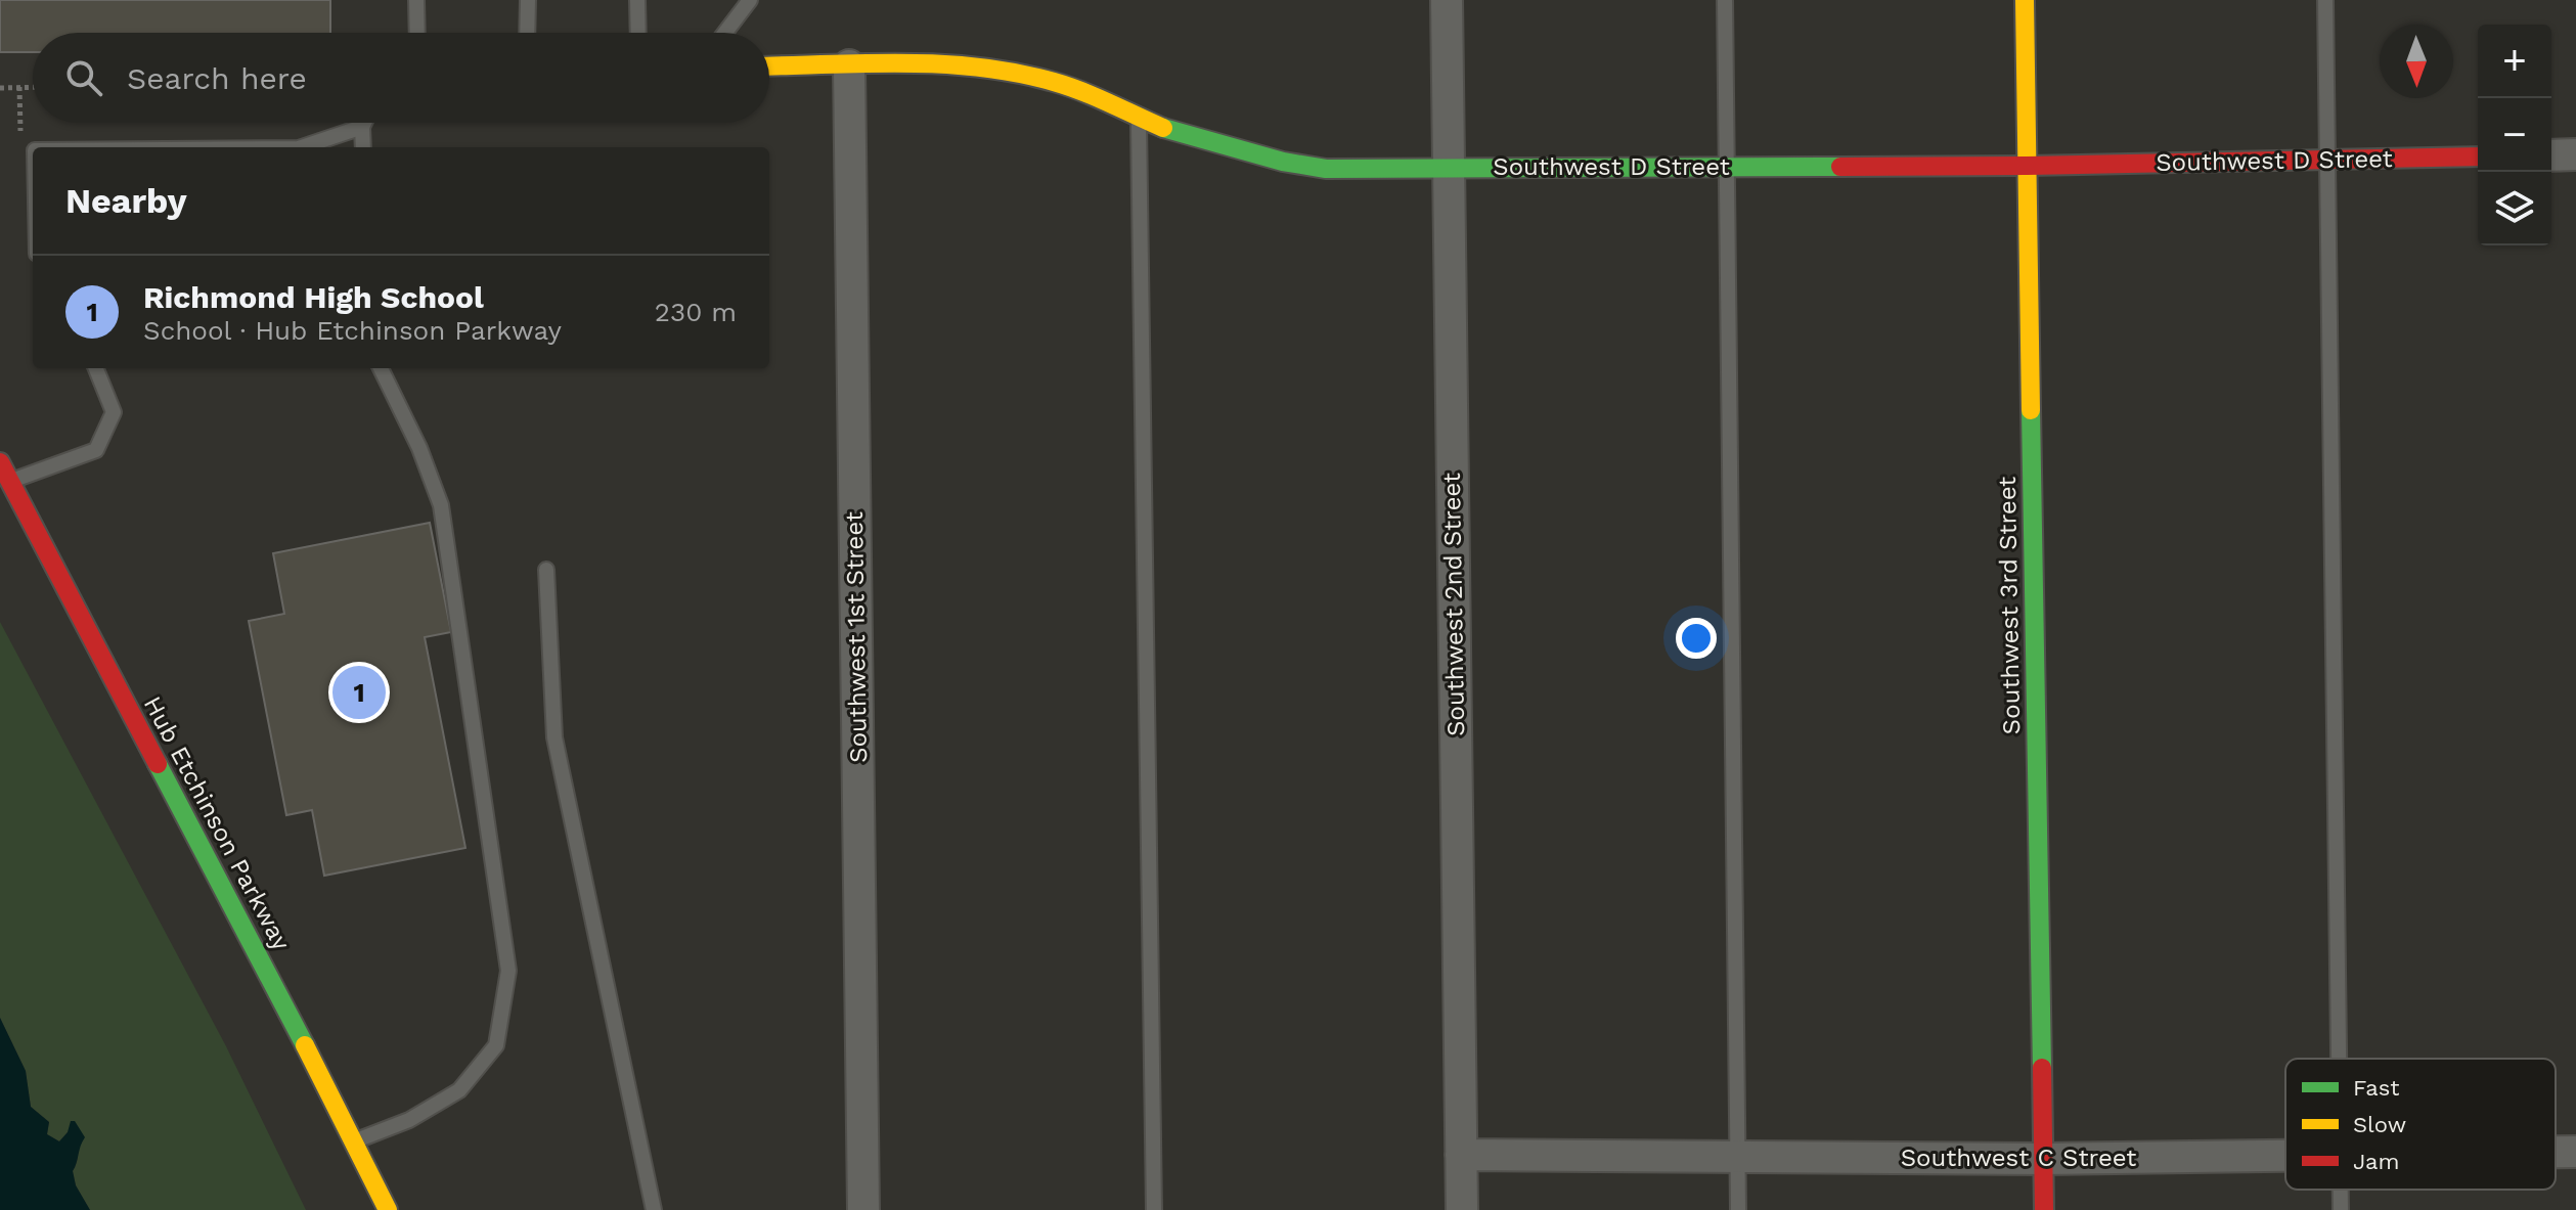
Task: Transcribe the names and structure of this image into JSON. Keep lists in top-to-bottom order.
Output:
{
  "streets": {
    "street": [
      "Southwest D Street",
      "Southwest 2nd Street",
      "Southwest 3rd Street",
      "Southwest 1st Street",
      "Hub Etchinson Parkway",
      "Southwest C Street"
    ]
  },
  "crossings": [
    ["Southwest D Street", "Southwest 2nd Street"],
    ["Southwest D Street", "Southwest 3rd Street"],
    ["Southwest D Street", "Southwest 1st Street"],
    ["Southwest 2nd Street", "Southwest C Street"],
    ["Southwest 3rd Street", "Southwest C Street"]
  ],
  "legend": ["Fast", "Slow", "Jam"],
  "north": "bottom",
  "page": {
    "map_buttons": ["+", "−"],
    "search": "Search here",
    "heading": "Nearby",
    "list": [
      {
        "mark": "1",
        "name": "Richmond High School",
        "note": "School · Hub Etchinson Parkway",
        "value": "230 m"
      }
    ],
    "pins": "1"
  }
}
